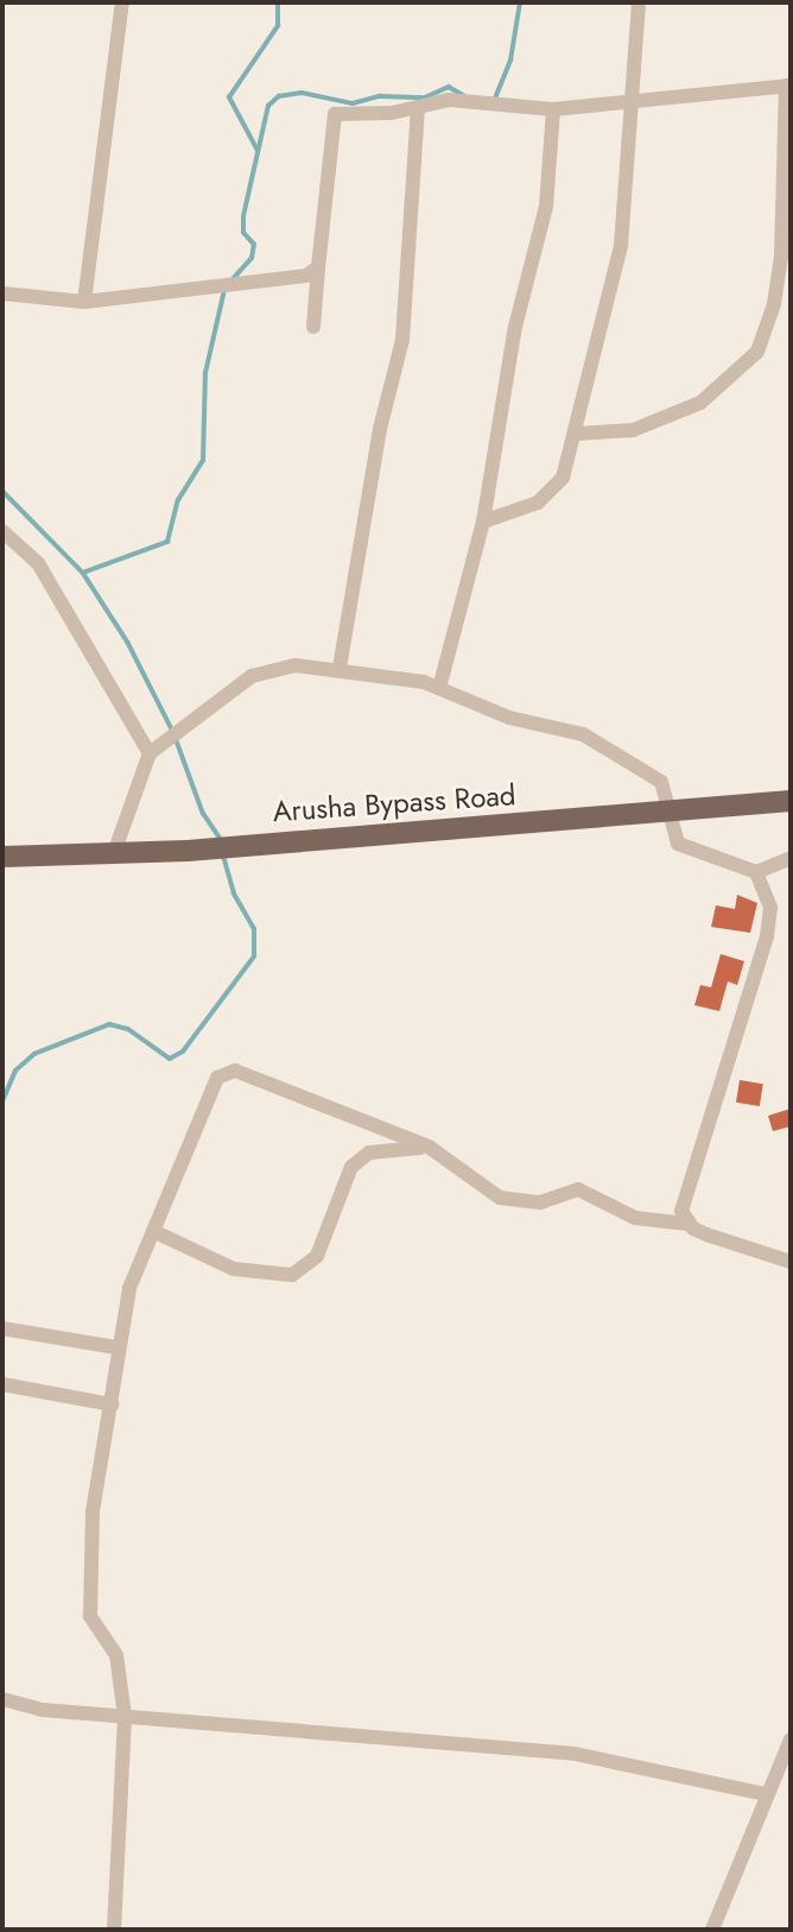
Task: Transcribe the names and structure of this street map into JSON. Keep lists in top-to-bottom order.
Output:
{
  "streets": {
    "main road": ["Arusha Bypass Road"]
  }
}
